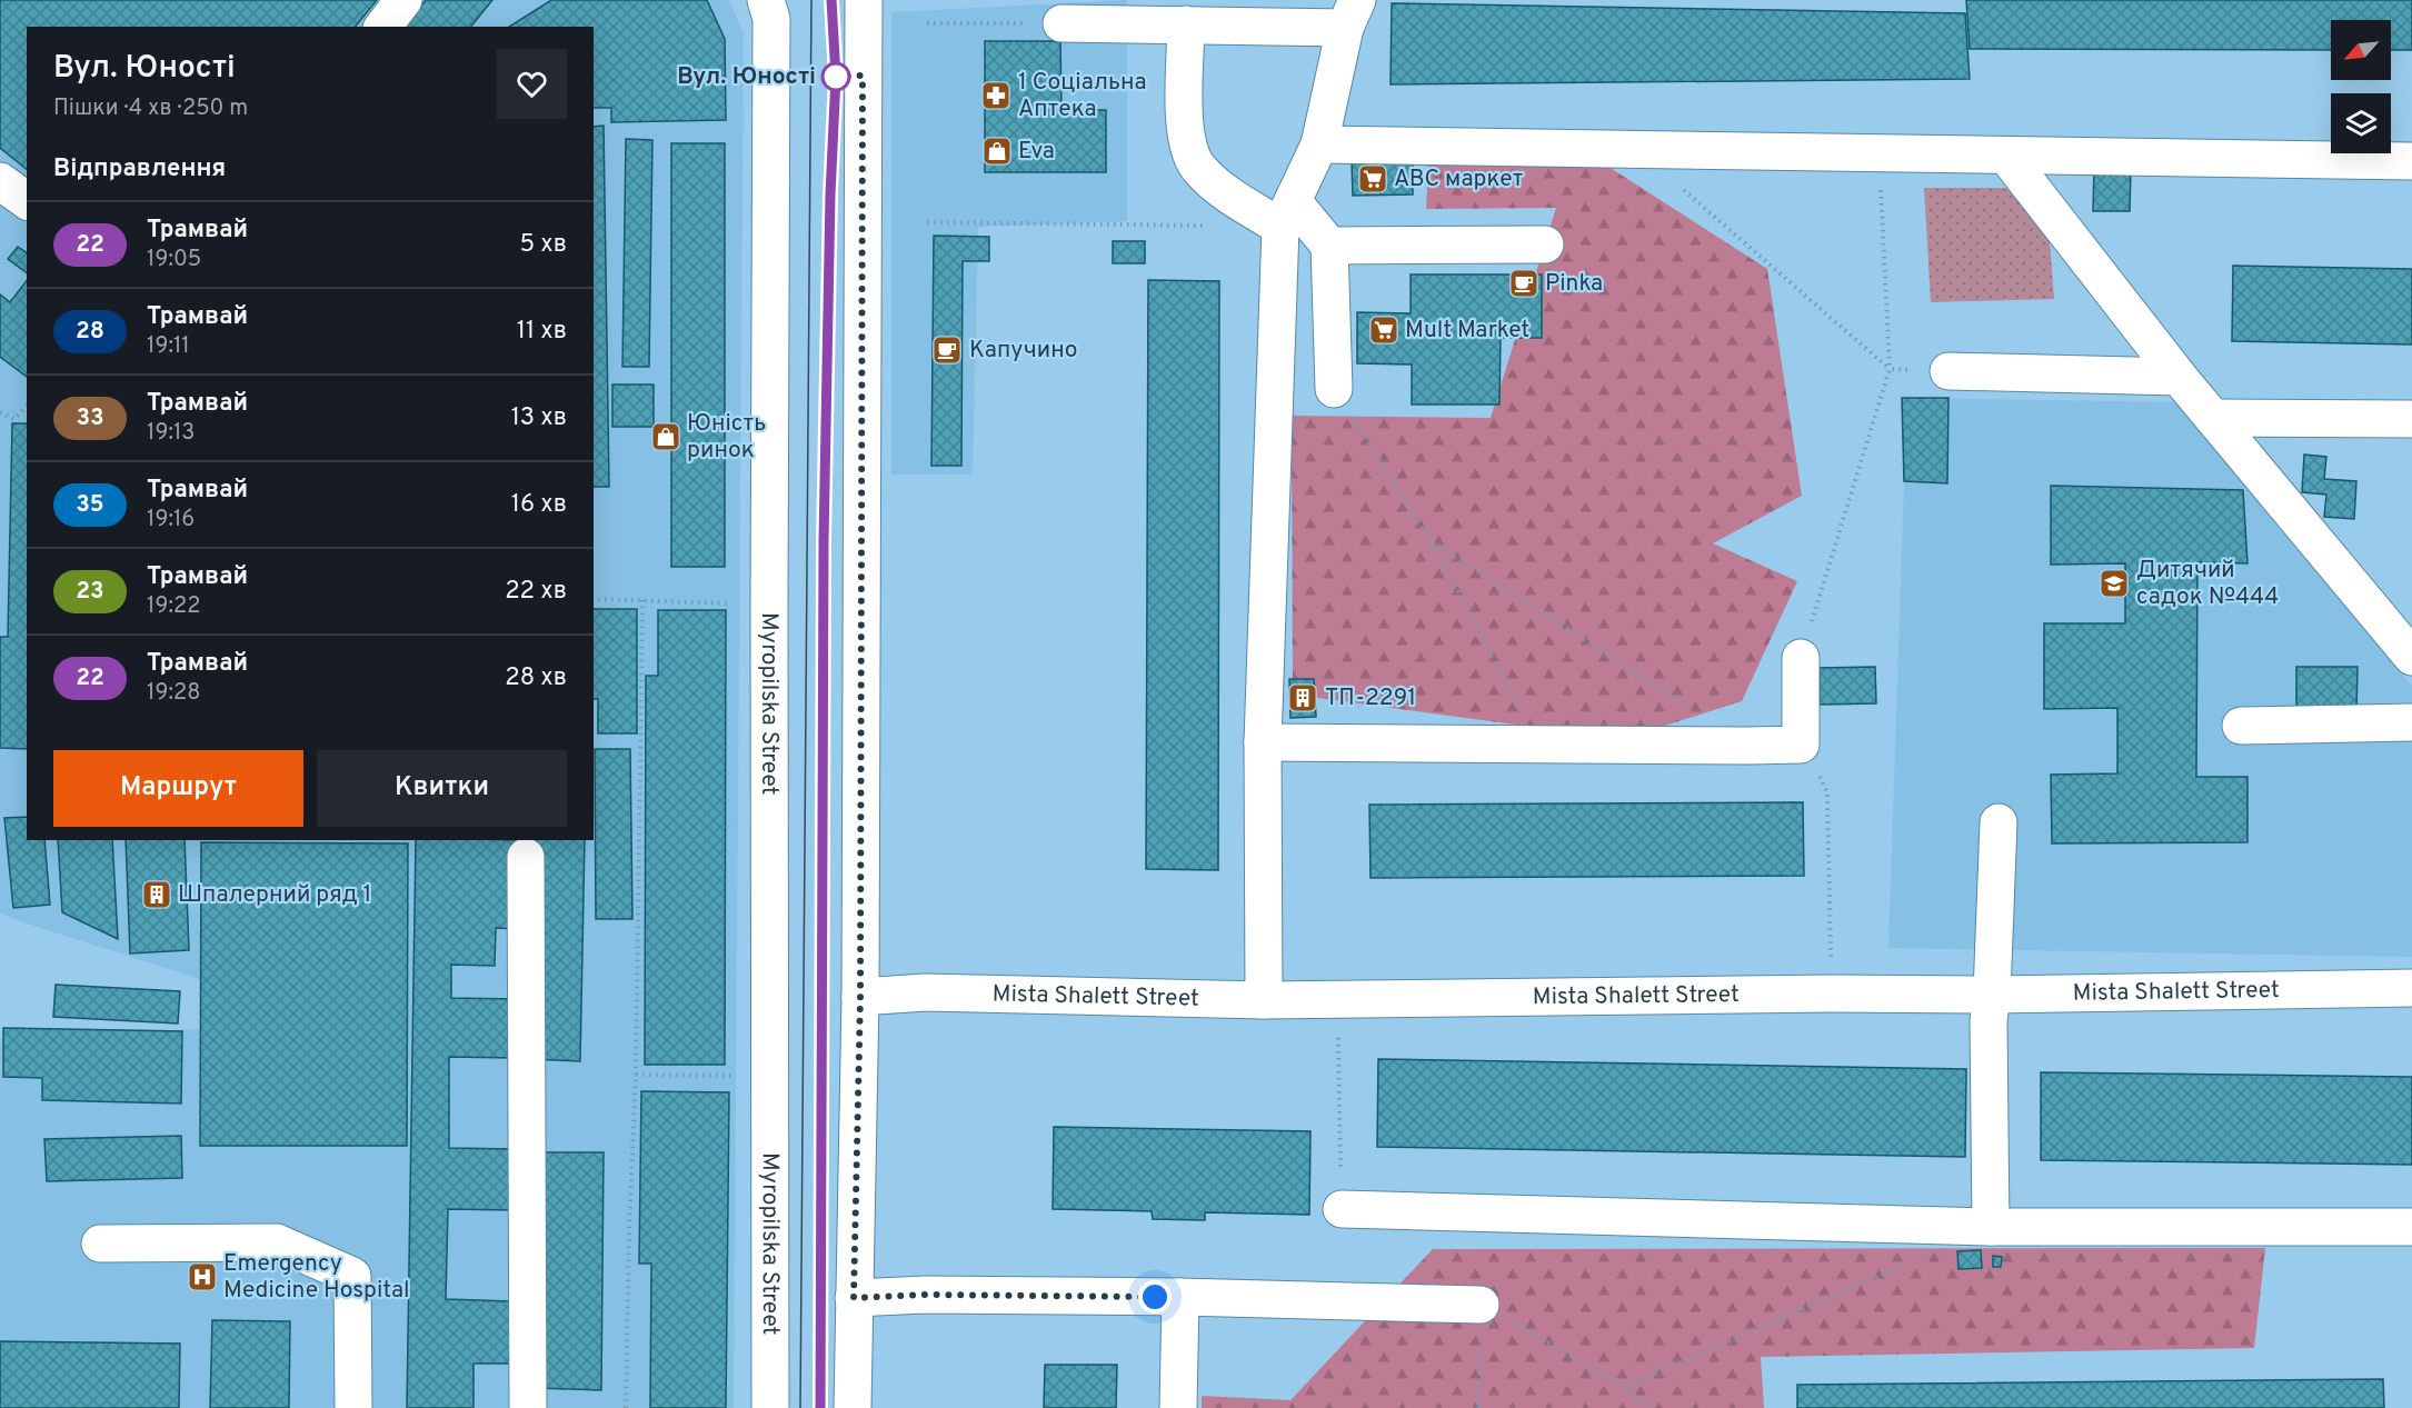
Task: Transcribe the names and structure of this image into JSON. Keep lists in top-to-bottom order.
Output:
{
  "streets": {
    "street": ["Myropilska Street", "Mista Shalett Street"]
  },
  "places": {
    "other": ["Вул. Юності"],
    "pharmacy": ["1 Соціальна Аптека"],
    "shop": ["Eva", "Юність ринок"],
    "supermarket": ["АВС маркет", "Mult Market"],
    "cafe": ["Pinka", "Капучино"],
    "school or university": ["Дитячий садок №444"],
    "building": ["ТП-2291", "Шпалерний ряд 1"],
    "hospital": ["Emergency Medicine Hospital"]
  },
  "lines": ["tram line 22"],
  "north": "bottom left",
  "page": {
    "heading": [
      ["Вул. Юності", "Пішки · 4 хв · 250 m"],
      "Відправлення"
    ],
    "list": [
      {
        "mark": "22",
        "name": "Трамвай",
        "note": "19:05",
        "value": "5 хв"
      },
      {
        "mark": "28",
        "name": "Трамвай",
        "note": "19:11",
        "value": "11 хв"
      },
      {
        "mark": "33",
        "name": "Трамвай",
        "note": "19:13",
        "value": "13 хв"
      },
      {
        "mark": "35",
        "name": "Трамвай",
        "note": "19:16",
        "value": "16 хв"
      },
      {
        "mark": "23",
        "name": "Трамвай",
        "note": "19:22",
        "value": "22 хв"
      },
      {
        "mark": "22",
        "name": "Трамвай",
        "note": "19:28",
        "value": "28 хв"
      }
    ],
    "buttons": ["Маршрут", "Квитки"]
  }
}
